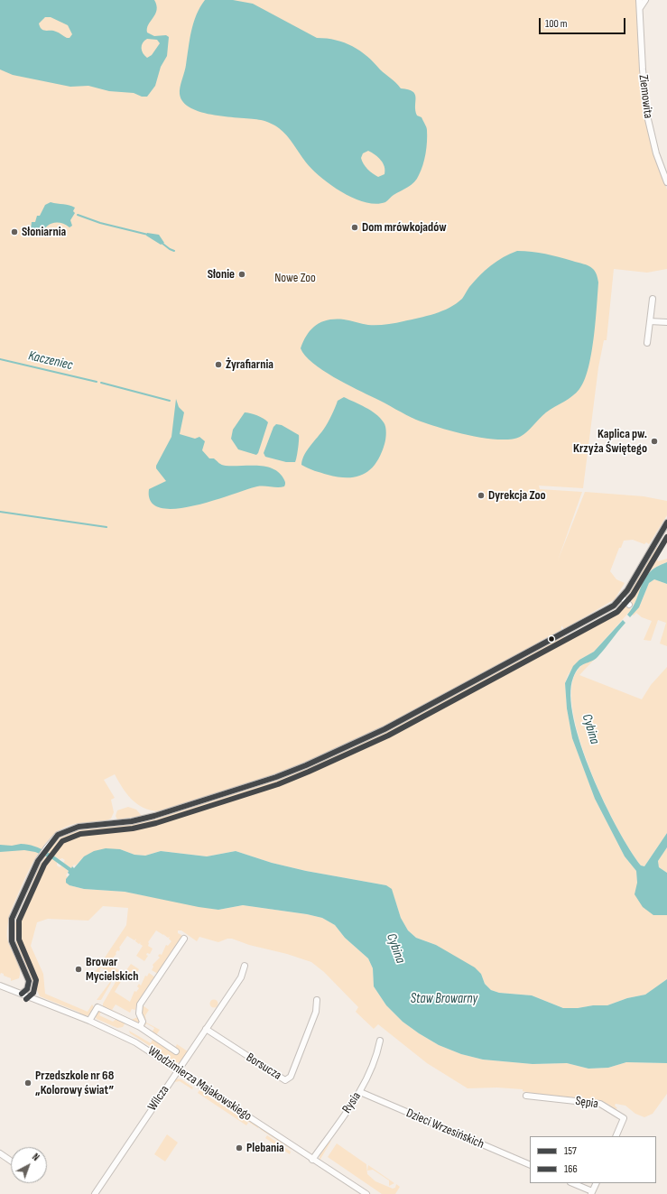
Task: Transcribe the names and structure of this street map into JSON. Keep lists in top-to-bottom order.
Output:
{
  "streets": {
    "street": [
      "Ziemowita",
      "Borsucza",
      "Włodzimierza Majakowskiego",
      "Wilcza",
      "Rysia",
      "Sępia",
      "Dzieci Wrzesińskich"
    ]
  },
  "crossings": [
    ["Borsucza", "Wilcza"],
    ["Włodzimierza Majakowskiego", "Wilcza"],
    ["Włodzimierza Majakowskiego", "Rysia"],
    ["Rysia", "Dzieci Wrzesińskich"]
  ],
  "water": ["Kaczeniec", "Cybina", "Staw Browarny"],
  "parks": ["Nowe Zoo"],
  "places": [
    "Dom mrówkojadów",
    "Słoniarnia",
    "Słonie",
    "Żyrafiarnia",
    "Kaplica pw. Krzyża Świętego",
    "Dyrekcja Zoo",
    "Browar Mycielskich",
    "Przedszkole nr 68 „Kolorowy świat”",
    "Plebania"
  ],
  "lines": ["transit line 157", "transit line 166"],
  "legend": ["157", "166"],
  "scale_bar": "100 m",
  "north": "top right"
}
